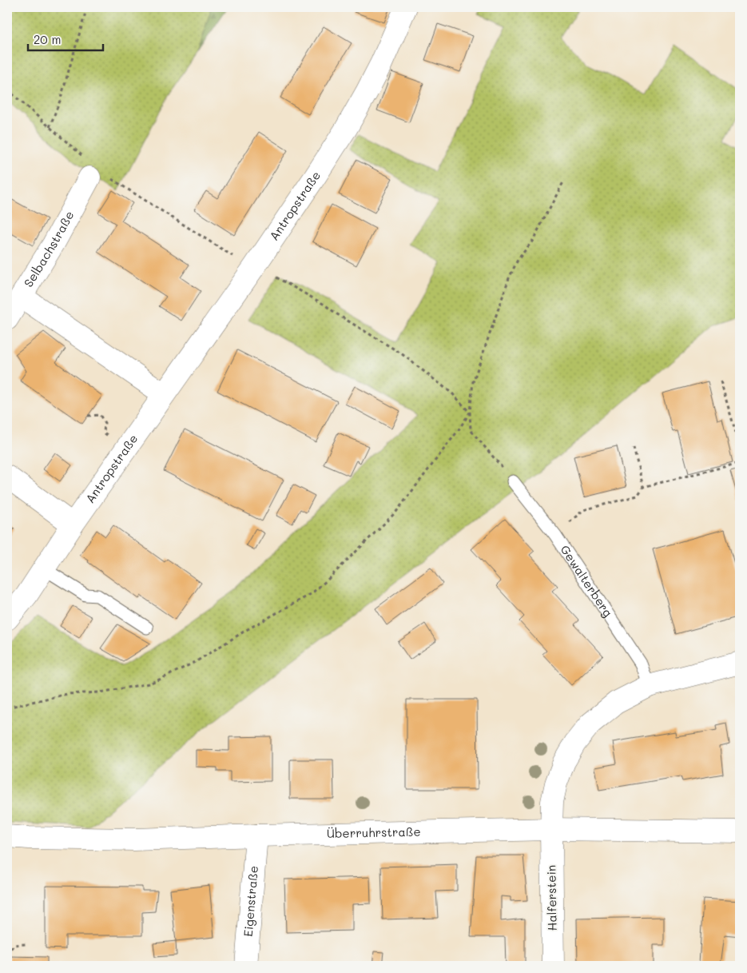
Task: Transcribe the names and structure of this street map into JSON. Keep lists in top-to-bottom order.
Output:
{
  "streets": {
    "street": [
      "Antropstraße",
      "Selbachstraße",
      "Überruhrstraße",
      "Halferstein",
      "Eigenstraße"
    ],
    "lane": ["Gewalterberg"]
  },
  "crossings": [
    ["Überruhrstraße", "Halferstein"],
    ["Überruhrstraße", "Eigenstraße"]
  ],
  "scale_bar": "20 m"
}
